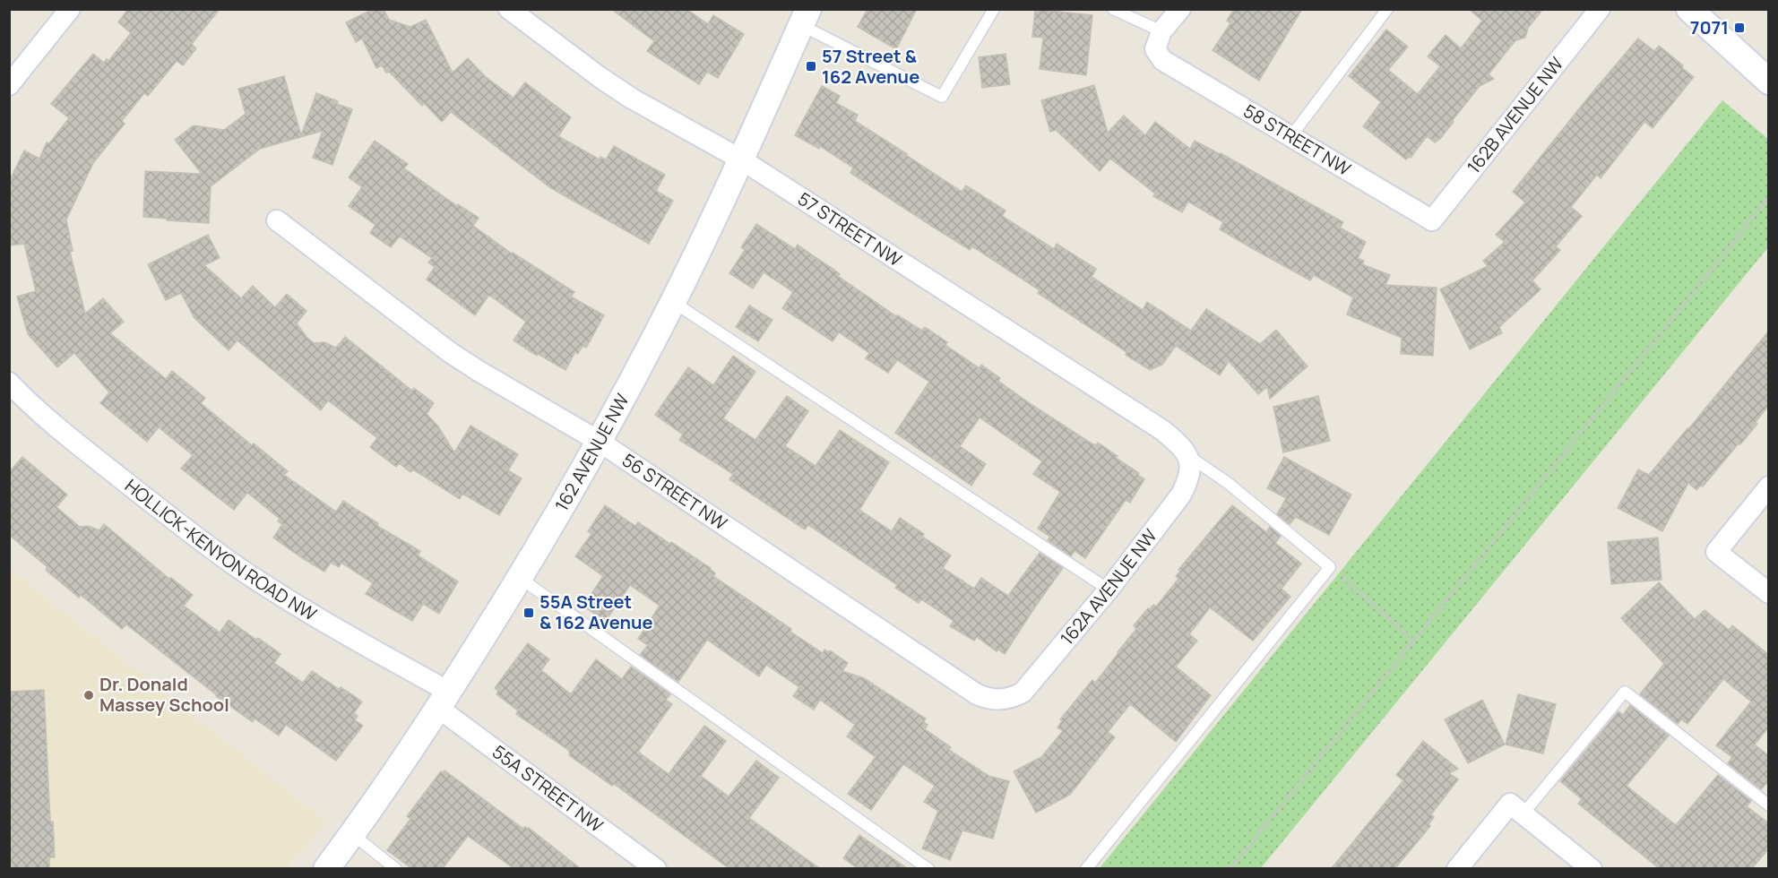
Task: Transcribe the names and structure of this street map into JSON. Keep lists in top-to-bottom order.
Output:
{
  "streets": {
    "street": [
      "162B AVENUE NW",
      "58 STREET NW",
      "57 STREET NW",
      "162 AVENUE NW",
      "56 STREET NW",
      "HOLLICK-KENYON ROAD NW",
      "162A AVENUE NW",
      "55A STREET NW"
    ]
  },
  "crossings": [
    ["162B AVENUE NW", "58 STREET NW"],
    ["57 STREET NW", "162 AVENUE NW"],
    ["57 STREET NW", "162A AVENUE NW"],
    ["162 AVENUE NW", "56 STREET NW"],
    ["162 AVENUE NW", "HOLLICK-KENYON ROAD NW"],
    ["162 AVENUE NW", "55A STREET NW"],
    ["56 STREET NW", "162A AVENUE NW"],
    ["HOLLICK-KENYON ROAD NW", "55A STREET NW"]
  ],
  "places": {
    "transit": ["7071", "57 Street & 162 Avenue", "55A Street & 162 Avenue"],
    "other": ["Dr. Donald Massey School"]
  }
}
